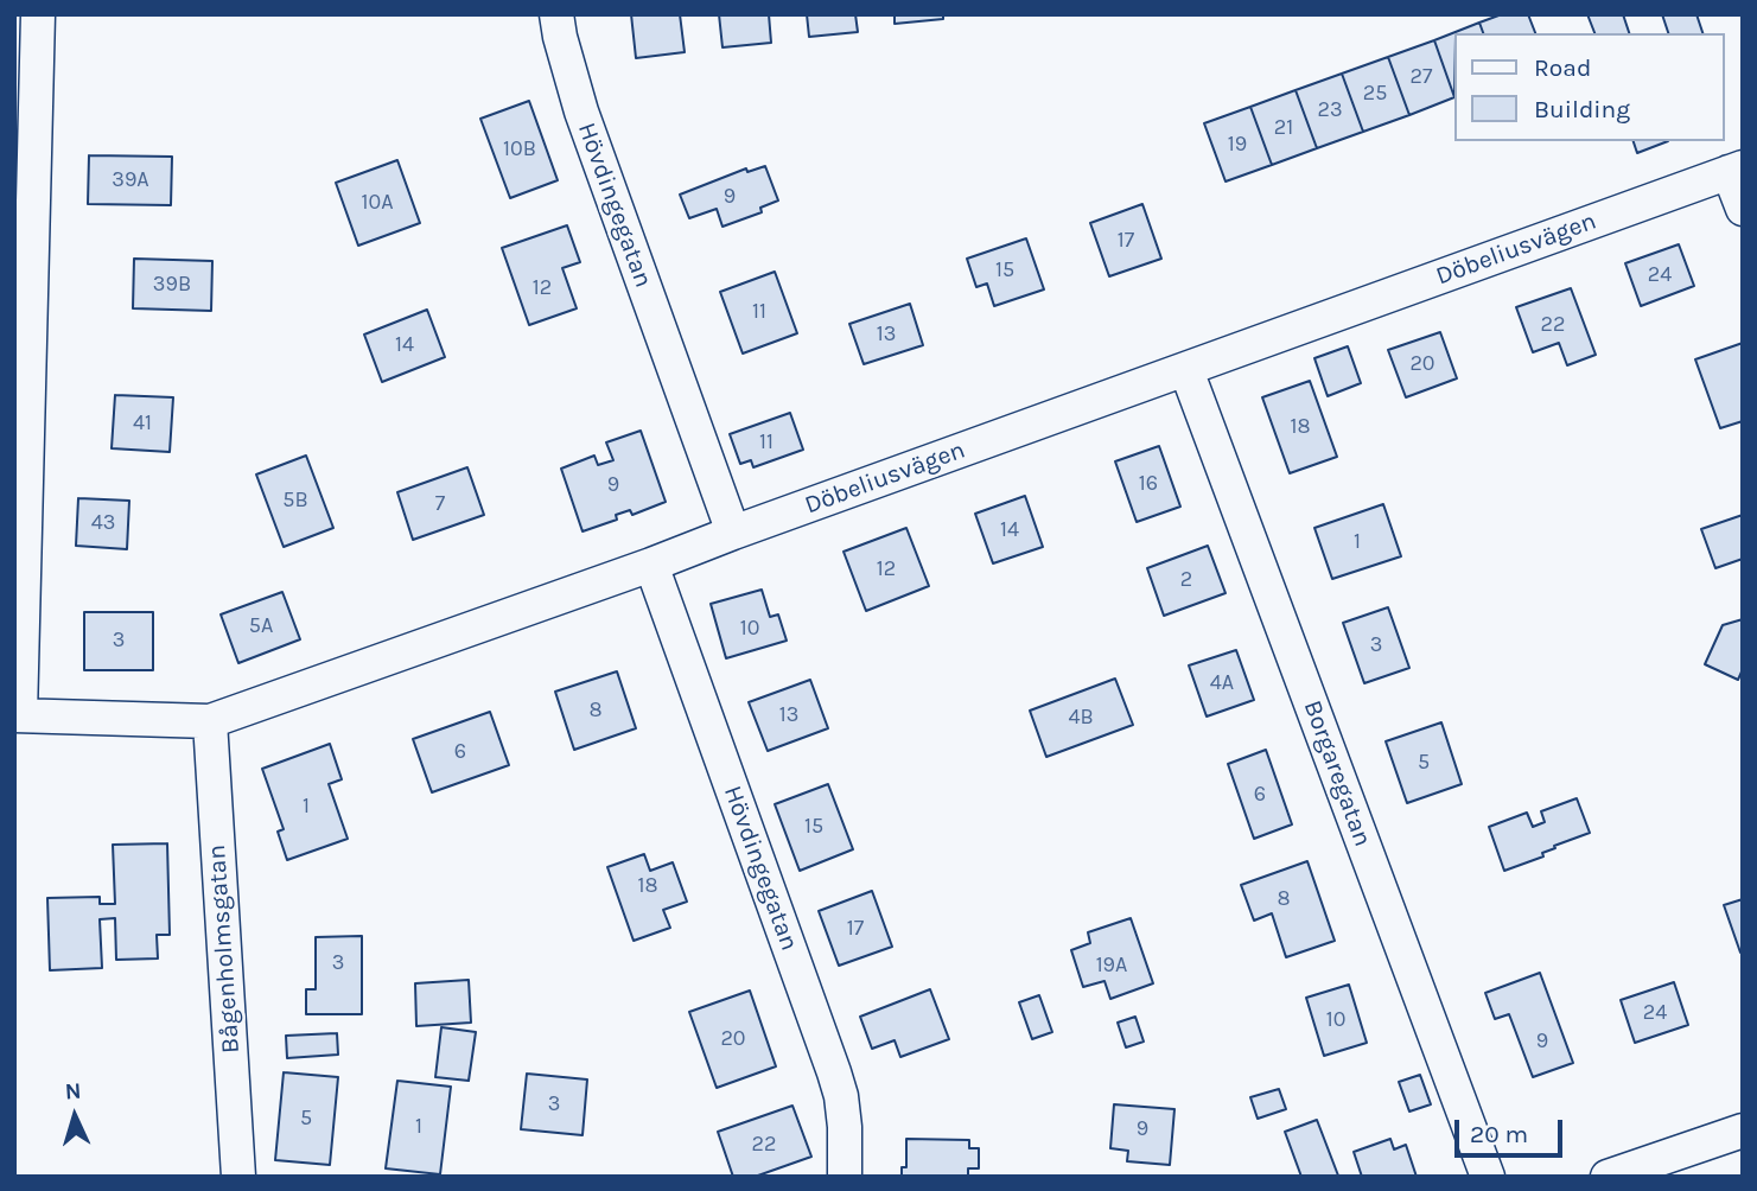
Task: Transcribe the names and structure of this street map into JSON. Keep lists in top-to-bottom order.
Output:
{
  "streets": {
    "street": [
      "Hövdingegatan",
      "Döbeliusvägen",
      "Borgaregatan",
      "Bågenholmsgatan"
    ]
  },
  "crossings": [
    ["Hövdingegatan", "Döbeliusvägen"],
    ["Döbeliusvägen", "Borgaregatan"],
    ["Döbeliusvägen", "Bågenholmsgatan"]
  ],
  "house_numbers": [
    "27",
    "25",
    "23",
    "21",
    "19",
    "10B",
    "39A",
    "9",
    "10A",
    "17",
    "15",
    "24",
    "39B",
    "12",
    "11",
    "22",
    "13",
    "14",
    "20",
    "41",
    "18",
    "11",
    "16",
    "9",
    "5B",
    "7",
    "43",
    "14",
    "1",
    "12",
    "2",
    "5A",
    "10",
    "3",
    "3",
    "4A",
    "8",
    "13",
    "4B",
    "6",
    "5",
    "6",
    "1",
    "15",
    "18",
    "8",
    "17",
    "3",
    "19A",
    "24",
    "10",
    "20",
    "9",
    "3",
    "5",
    "1",
    "9",
    "22"
  ],
  "legend": ["Road", "Building"],
  "scale_bar": "20 m",
  "north": "top"
}
